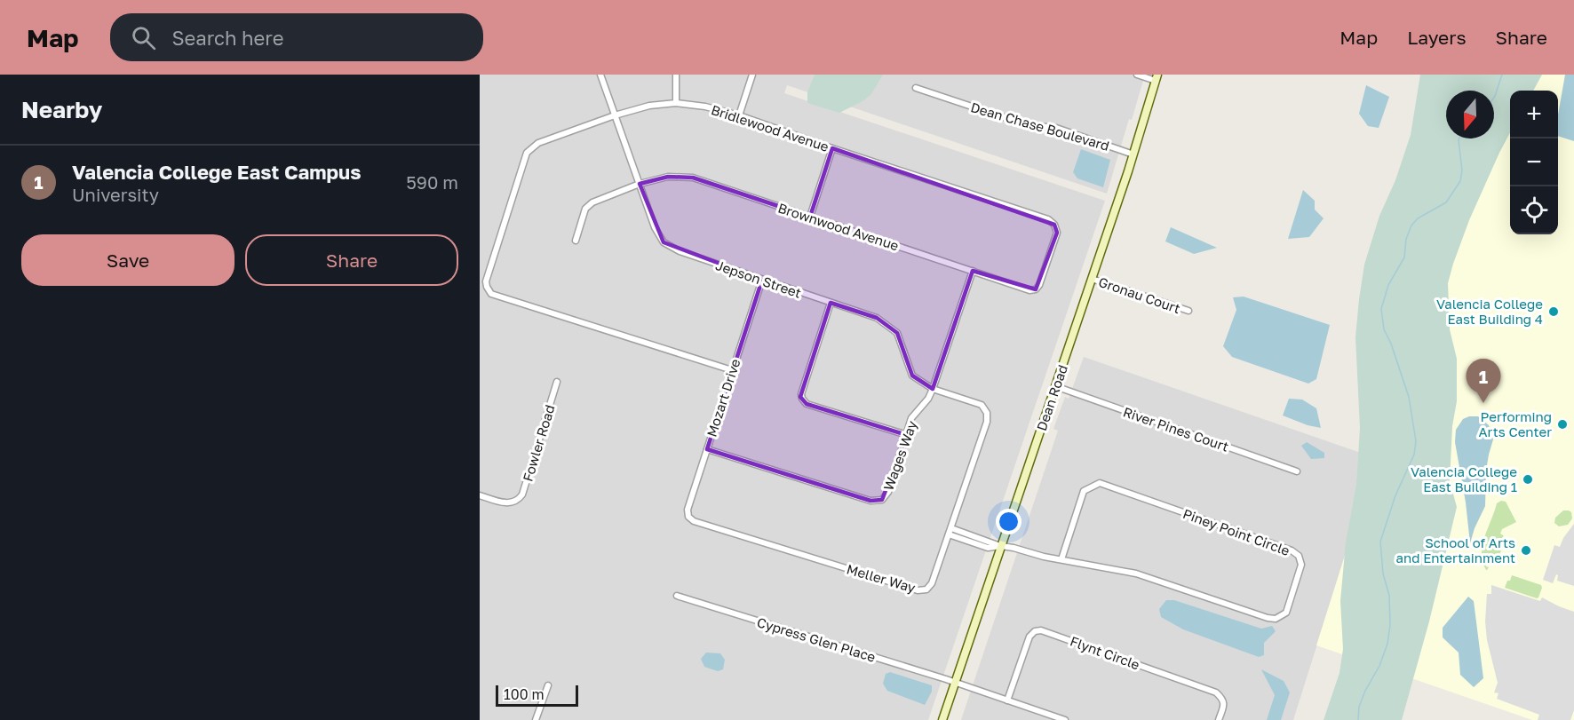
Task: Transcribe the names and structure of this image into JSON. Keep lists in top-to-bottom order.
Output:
{
  "streets": {
    "main road": ["Dean Road"],
    "street": [
      "Dean Chase Boulevard",
      "Bridlewood Avenue",
      "Brownwood Avenue",
      "Jepson Street",
      "Gronau Court",
      "Mozart Drive",
      "River Pines Court",
      "Fowler Road",
      "Wages Way",
      "Piney Point Circle",
      "Meller Way",
      "Cypress Glen Place",
      "Flynt Circle"
    ]
  },
  "crossings": [
    ["Dean Chase Boulevard", "Dean Road"],
    ["Bridlewood Avenue", "Brownwood Avenue"],
    ["Bridlewood Avenue", "Jepson Street"],
    ["Bridlewood Avenue", "Mozart Drive"],
    ["Brownwood Avenue", "Jepson Street"],
    ["Brownwood Avenue", "Wages Way"],
    ["Jepson Street", "Mozart Drive"],
    ["Jepson Street", "Wages Way"],
    ["Jepson Street", "Meller Way"],
    ["Gronau Court", "Dean Road"],
    ["Mozart Drive", "Wages Way"],
    ["Mozart Drive", "Meller Way"],
    ["Dean Road", "River Pines Court"],
    ["Dean Road", "Piney Point Circle"],
    ["Dean Road", "Cypress Glen Place"],
    ["Piney Point Circle", "Meller Way"],
    ["Cypress Glen Place", "Flynt Circle"]
  ],
  "places": [
    "Valencia College East Building 4",
    "Performing Arts Center",
    "Valencia College East Building 1",
    "School of Arts and Entertainment"
  ],
  "scale_bar": "100 m",
  "north": "bottom",
  "page": {
    "header": "Map",
    "search": "Search here",
    "nav": ["Map", "Layers", "Share"],
    "heading": "Nearby",
    "map_buttons": ["+", "−"],
    "list": [
      {
        "mark": "1",
        "name": "Valencia College East Campus",
        "note": "University",
        "value": "590 m"
      }
    ],
    "buttons": ["Save", "Share"],
    "pins": "1",
    "scale": "100 m"
  }
}
